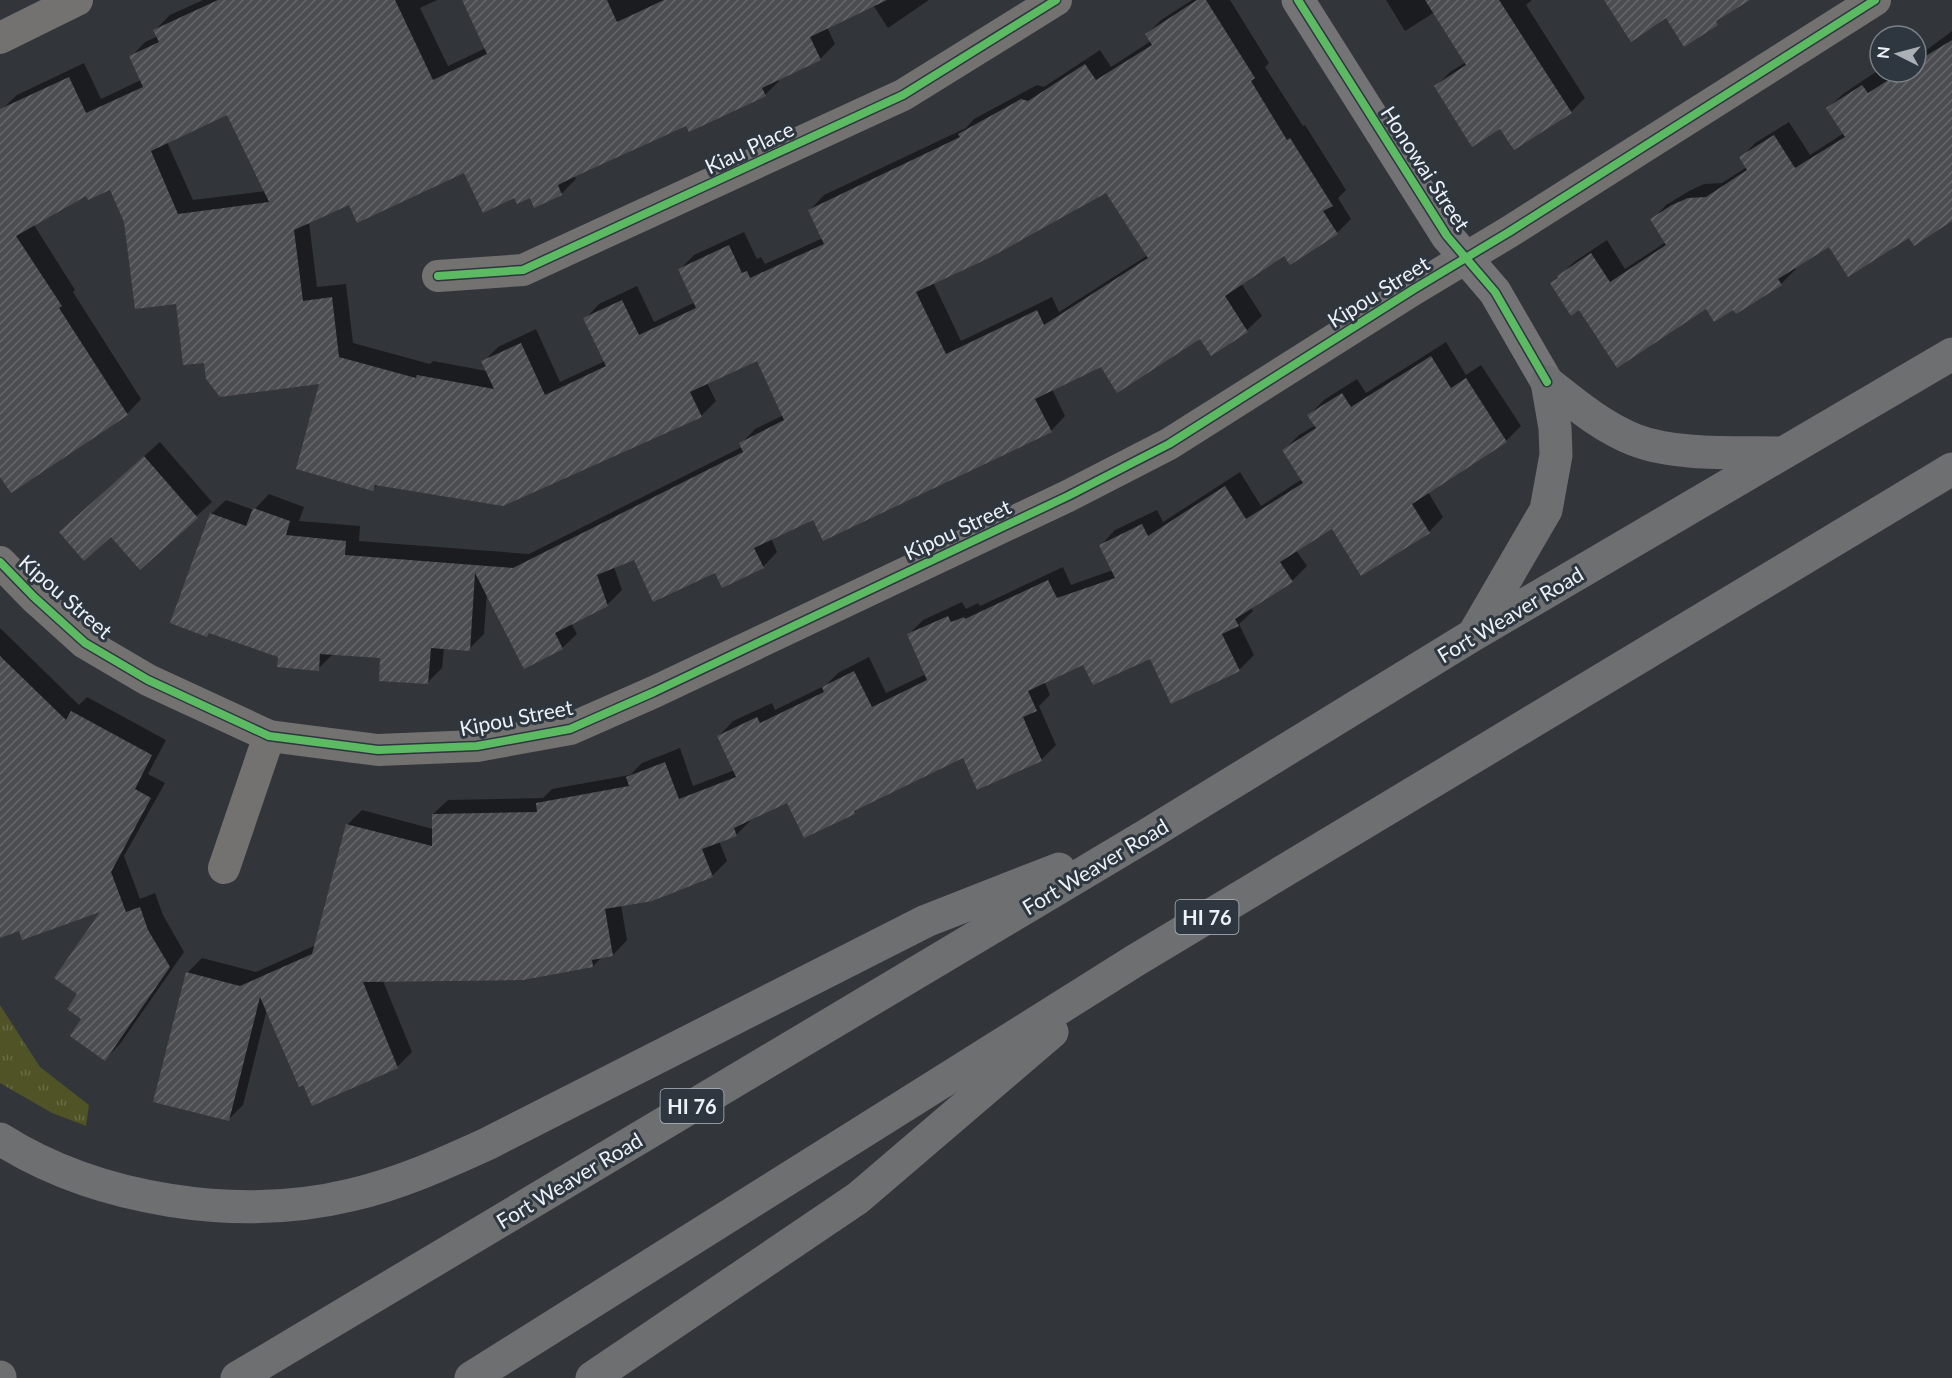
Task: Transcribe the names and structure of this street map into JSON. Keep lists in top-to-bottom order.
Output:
{
  "streets": {
    "highway": ["Fort Weaver Road", "HI 76"],
    "street": ["Kiau Place", "Honowai Street", "Kipou Street"]
  },
  "crossings": [
    ["Honowai Street", "Kipou Street"]
  ],
  "north": "left"
}
